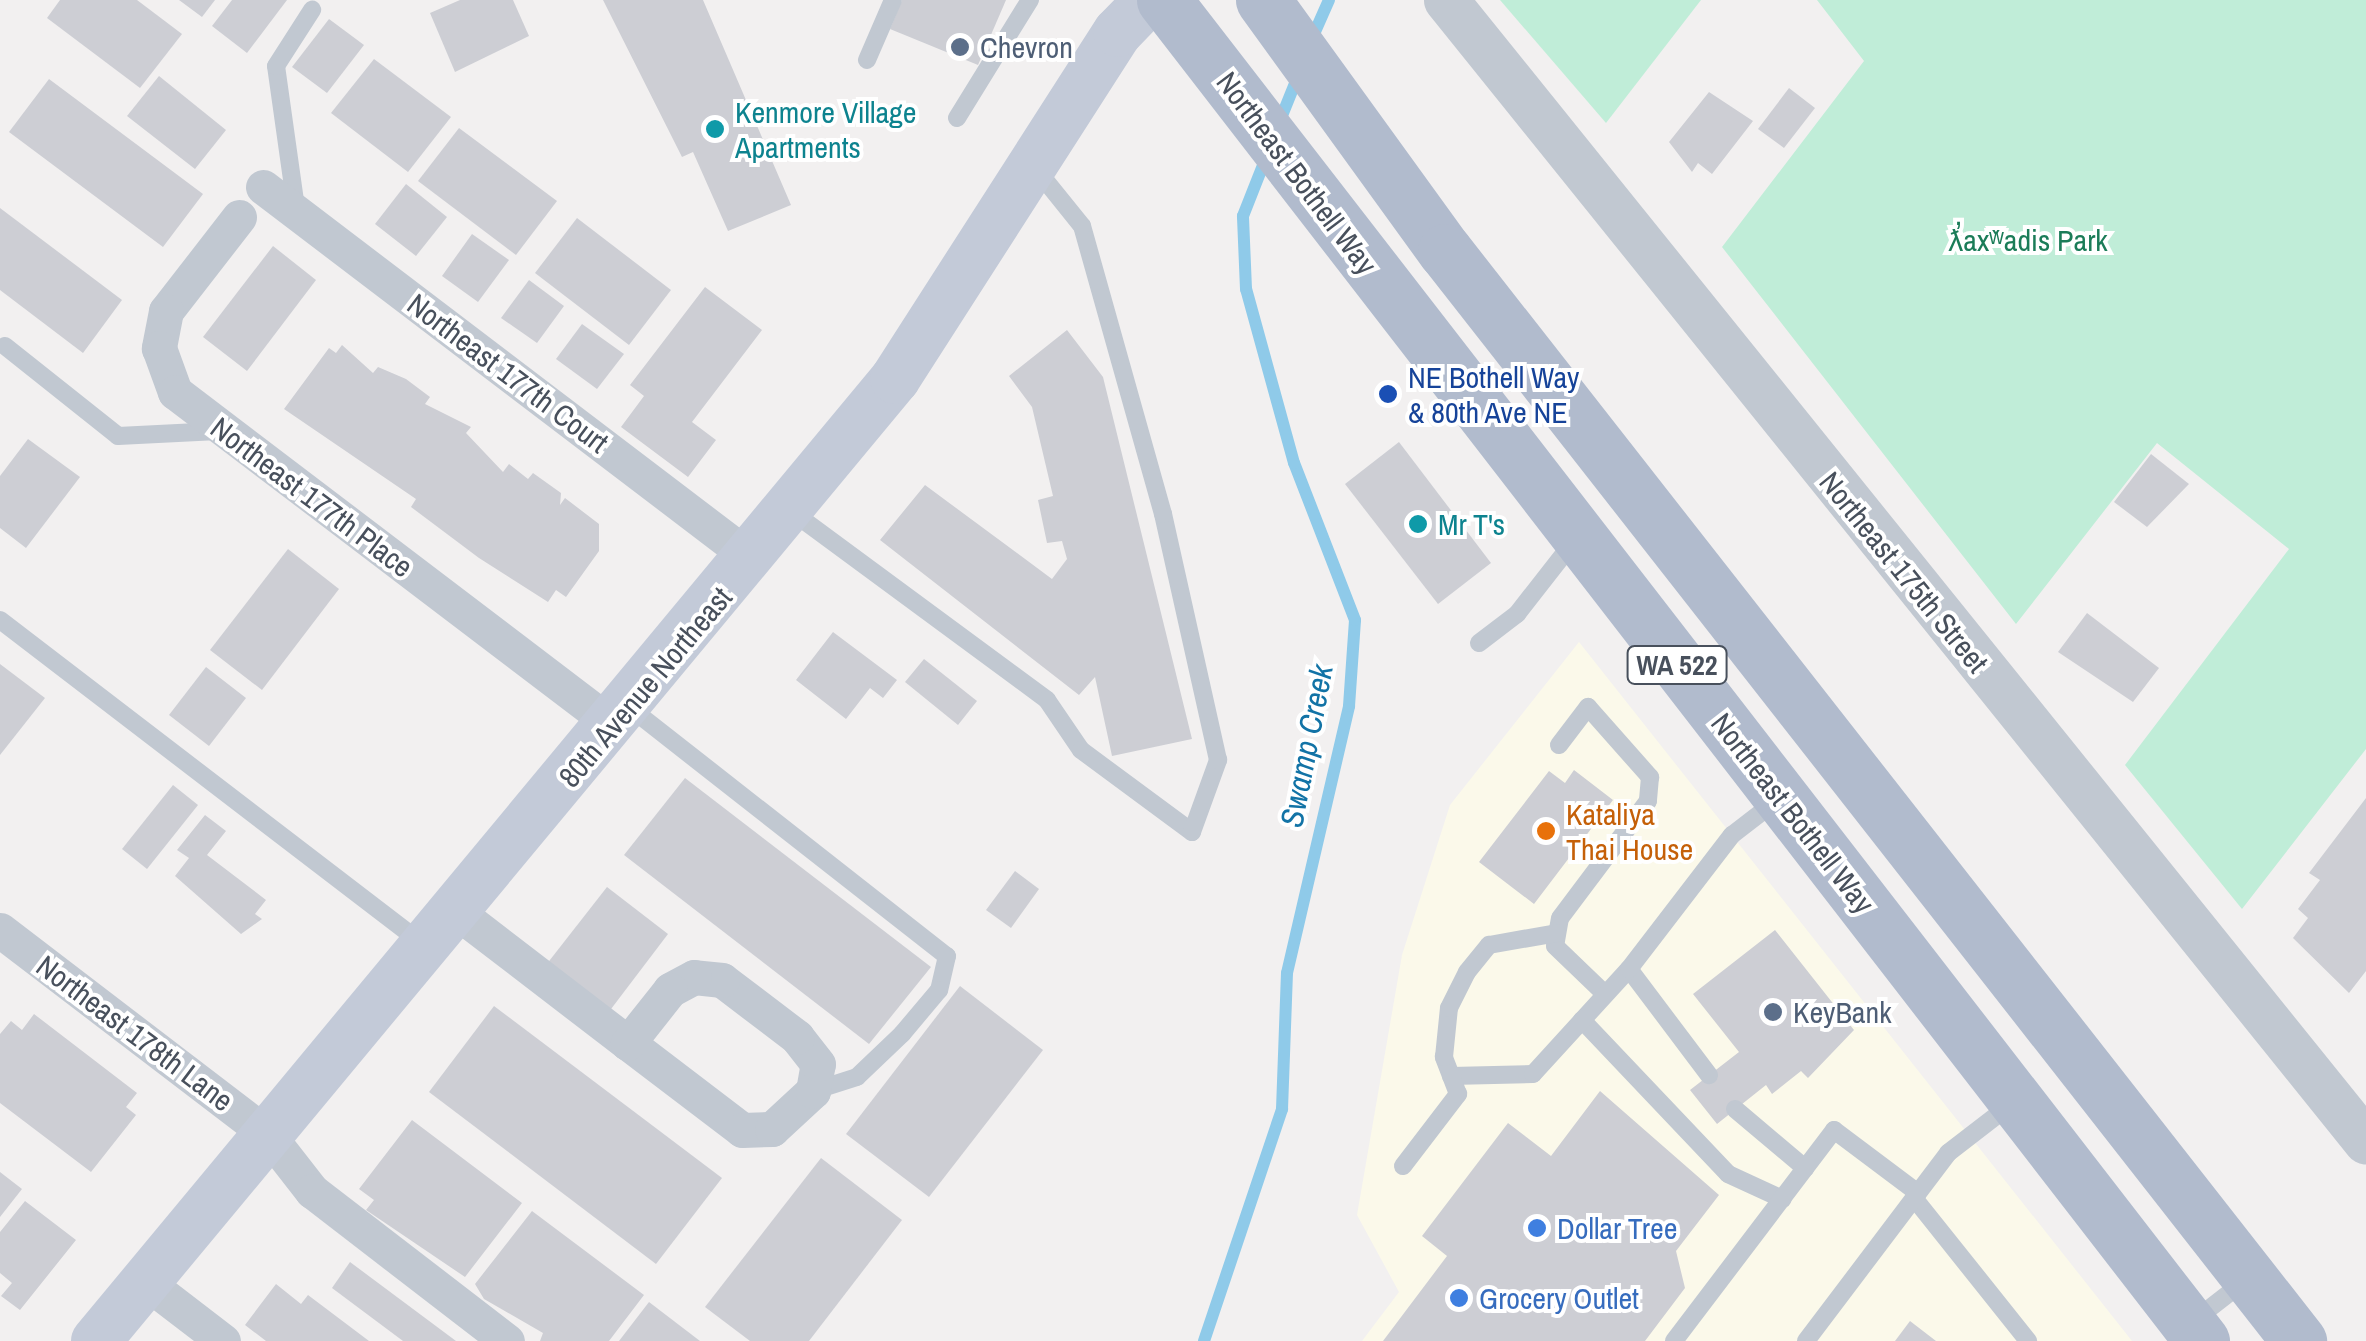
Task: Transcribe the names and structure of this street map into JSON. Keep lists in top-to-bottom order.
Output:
{
  "streets": {
    "main road": ["Northeast Bothell Way", "WA 522", "80th Avenue Northeast"],
    "street": [
      "Northeast 177th Court",
      "Northeast 177th Place",
      "Northeast 175th Street",
      "Northeast 178th Lane"
    ]
  },
  "crossings": [
    ["Northeast Bothell Way", "80th Avenue Northeast"],
    ["Northeast 177th Court", "80th Avenue Northeast"],
    ["Northeast 177th Place", "80th Avenue Northeast"],
    ["80th Avenue Northeast", "Northeast 178th Lane"]
  ],
  "water": ["Swamp Creek"],
  "parks": ["ƛ̕ax̌ʷadis Park"],
  "places": [
    "Chevron",
    "Kenmore Village Apartments",
    "NE Bothell Way & 80th Ave NE",
    "Mr T's",
    "Kataliya Thai House",
    "KeyBank",
    "Dollar Tree",
    "Grocery Outlet"
  ]
}
